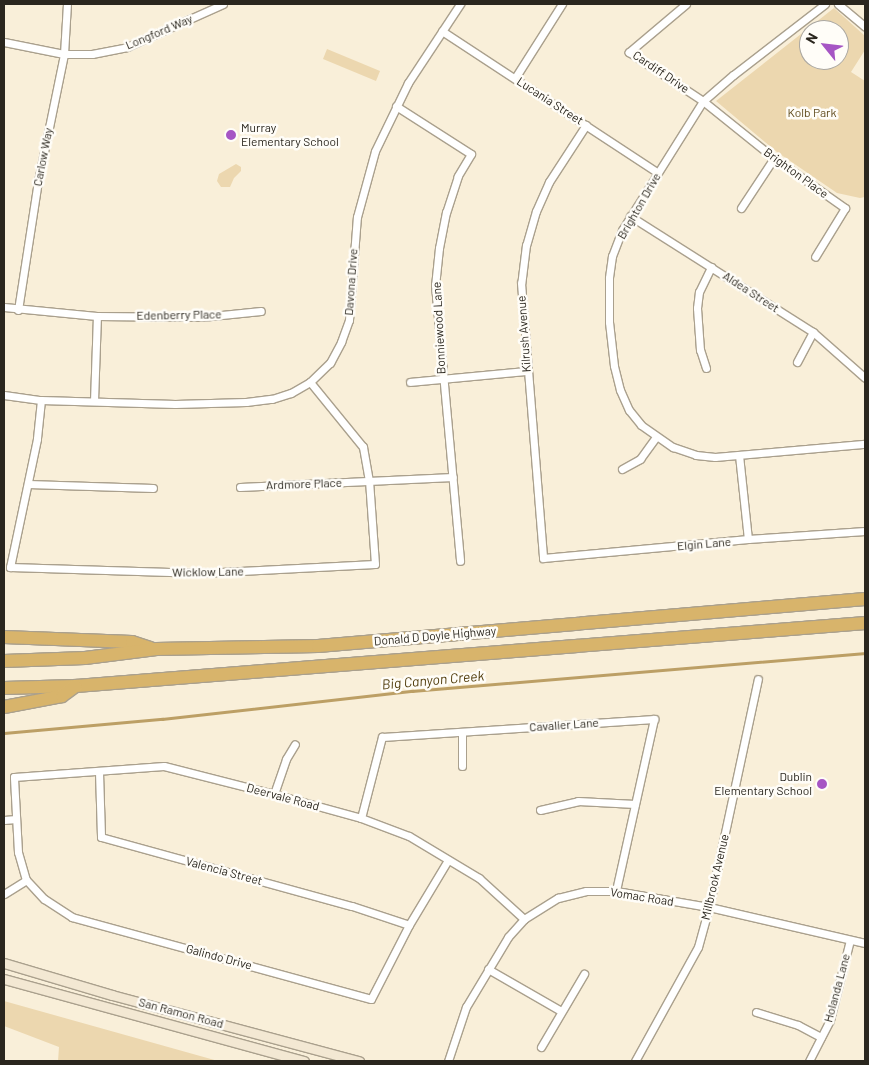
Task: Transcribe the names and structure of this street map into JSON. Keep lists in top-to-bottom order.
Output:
{
  "streets": {
    "highway": ["Donald D Doyle Highway"],
    "main road": ["San Ramon Road"],
    "street": [
      "Longford Way",
      "Cardiff Drive",
      "Lucania Street",
      "Carlow Way",
      "Brighton Place",
      "Brighton Drive",
      "Davona Drive",
      "Aldea Street",
      "Edenberry Place",
      "Bonniewood Lane",
      "Kilrush Avenue",
      "Ardmore Place",
      "Elgin Lane",
      "Wicklow Lane",
      "Cavalier Lane",
      "Deervale Road",
      "Valencia Street",
      "Millbrook Avenue",
      "Vomac Road",
      "Galindo Drive",
      "Holanda Lane"
    ]
  },
  "crossings": [
    ["Longford Way", "Carlow Way"],
    ["Cardiff Drive", "Brighton Place"],
    ["Cardiff Drive", "Brighton Drive"],
    ["Lucania Street", "Brighton Drive"],
    ["Lucania Street", "Davona Drive"],
    ["Lucania Street", "Kilrush Avenue"],
    ["Carlow Way", "Edenberry Place"],
    ["Brighton Place", "Brighton Drive"],
    ["Brighton Drive", "Aldea Street"],
    ["Davona Drive", "Bonniewood Lane"],
    ["Davona Drive", "Wicklow Lane"],
    ["Bonniewood Lane", "Ardmore Place"],
    ["Kilrush Avenue", "Elgin Lane"],
    ["Ardmore Place", "Wicklow Lane"],
    ["Cavalier Lane", "Deervale Road"],
    ["Cavalier Lane", "Vomac Road"],
    ["Deervale Road", "Valencia Street"],
    ["Deervale Road", "Vomac Road"],
    ["Deervale Road", "Galindo Drive"],
    ["Valencia Street", "Galindo Drive"],
    ["Millbrook Avenue", "Vomac Road"],
    ["Vomac Road", "Holanda Lane"]
  ],
  "water": ["Big Canyon Creek"],
  "parks": ["Kolb Park"],
  "places": ["Murray Elementary School", "Dublin Elementary School"],
  "north": "top left"
}
